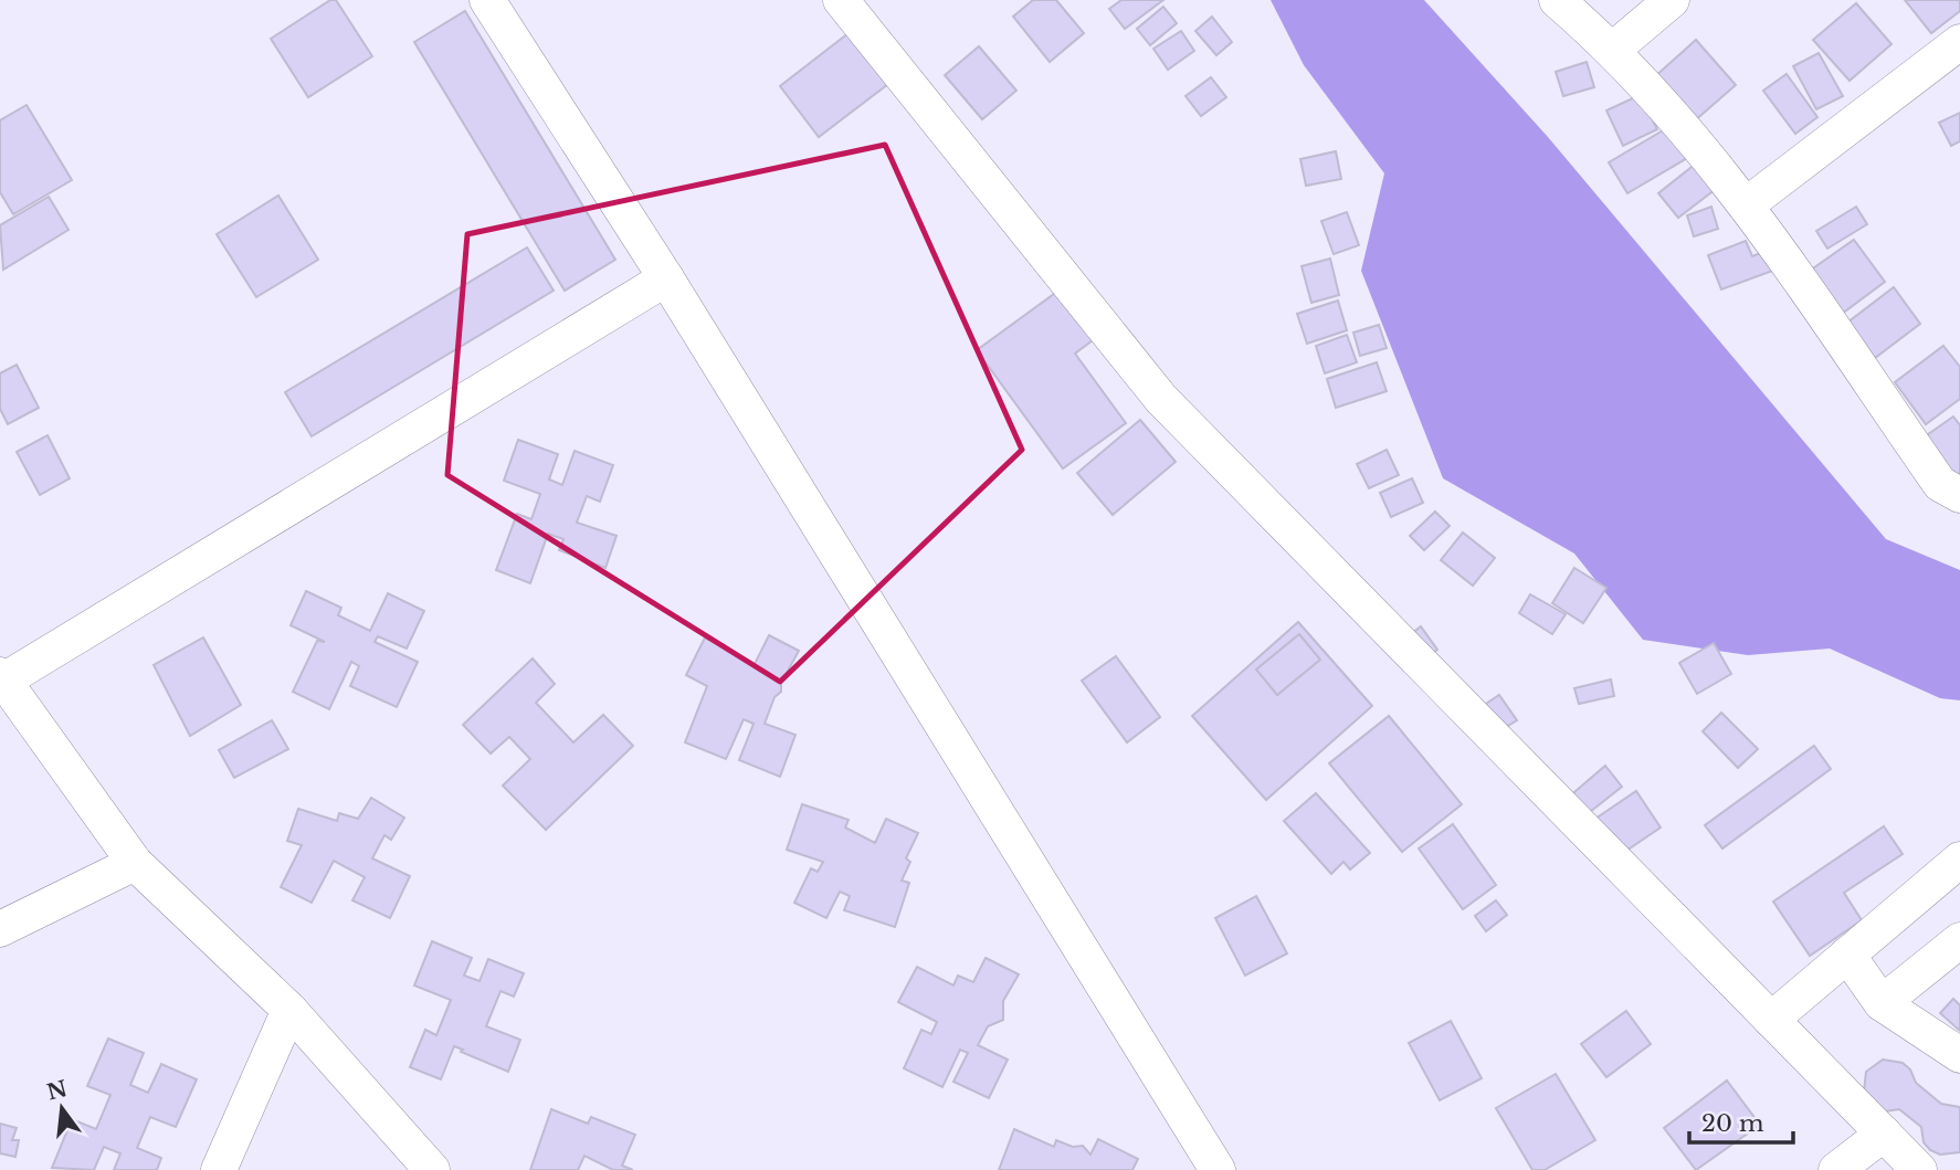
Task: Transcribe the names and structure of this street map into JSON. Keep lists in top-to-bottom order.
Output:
{
  "scale_bar": "20 m",
  "north": "top"
}
